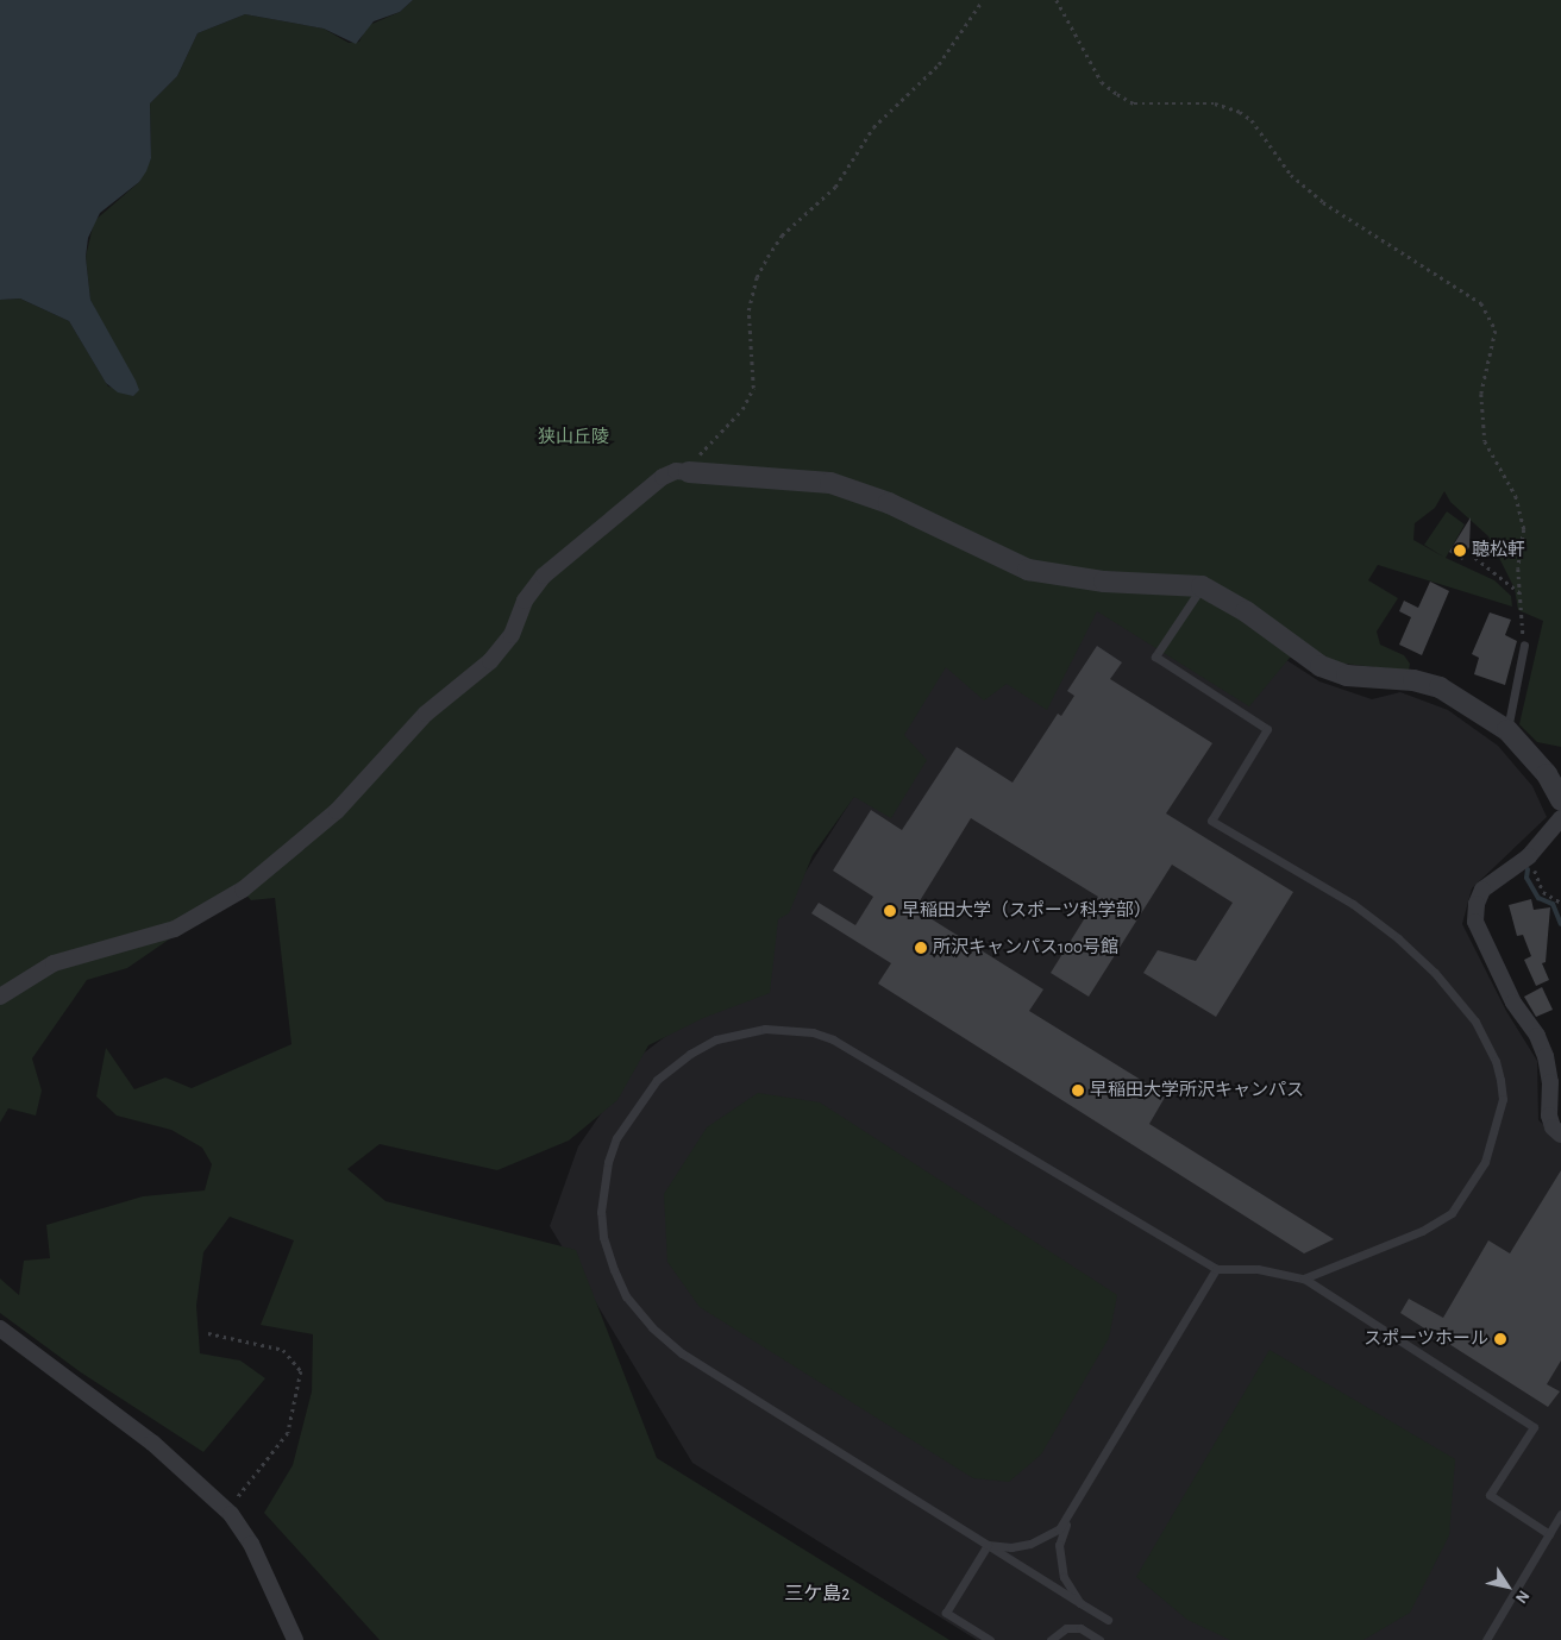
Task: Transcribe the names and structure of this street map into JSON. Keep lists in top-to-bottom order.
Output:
{
  "districts": ["三ケ島2"],
  "parks": ["狭山丘陵"],
  "places": [
    "聴松軒",
    "早稲田大学（スポーツ科学部）",
    "所沢キャンパス100号館",
    "早稲田大学所沢キャンパス",
    "スポーツホール"
  ],
  "north": "bottom right"
}
